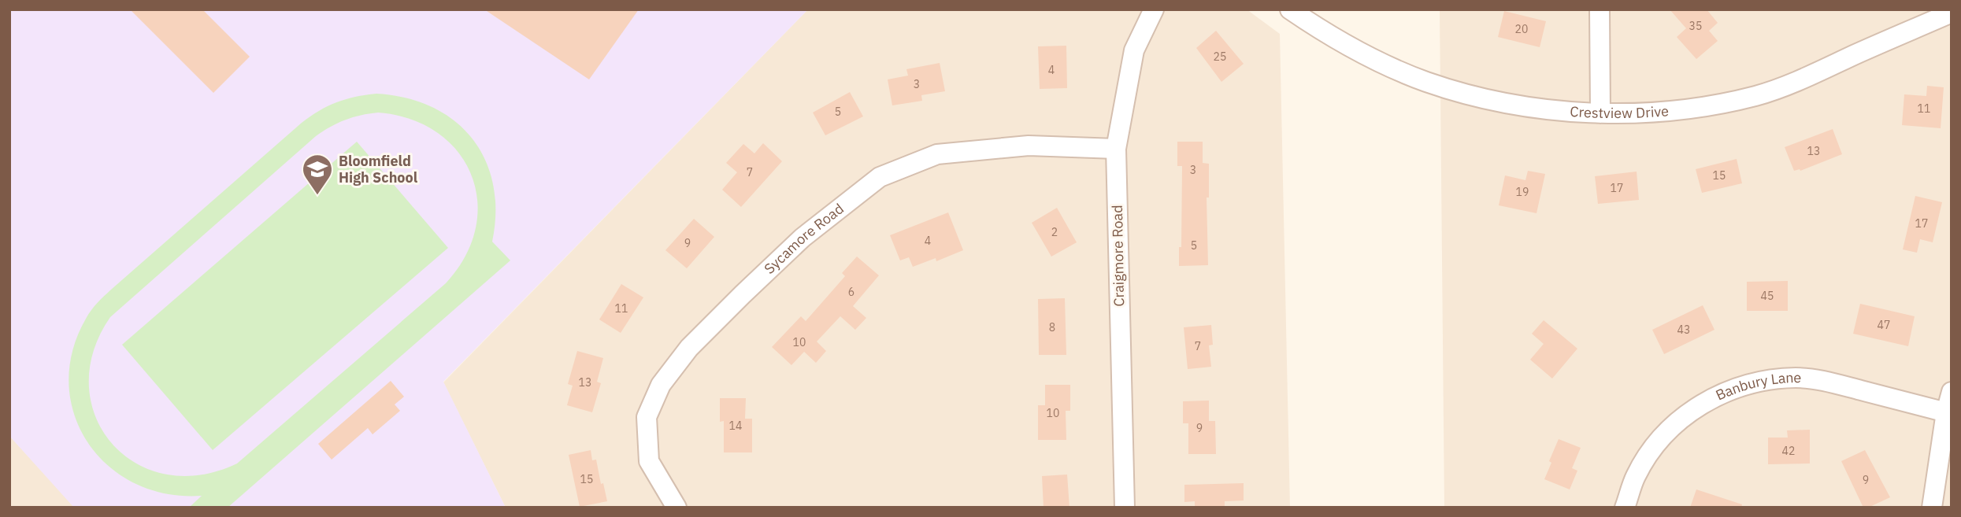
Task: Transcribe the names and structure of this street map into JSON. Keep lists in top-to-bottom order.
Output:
{
  "streets": {
    "street": [
      "Crestview Drive",
      "Sycamore Road",
      "Craigmore Road",
      "Banbury Lane"
    ]
  },
  "crossings": [
    ["Sycamore Road", "Craigmore Road"]
  ],
  "places": {
    "school or university": ["Bloomfield High School"]
  },
  "house_numbers": [
    "35",
    "20",
    "25",
    "4",
    "3",
    "11",
    "5",
    "13",
    "3",
    "7",
    "15",
    "17",
    "19",
    "17",
    "2",
    "4",
    "9",
    "5",
    "6",
    "45",
    "11",
    "47",
    "8",
    "43",
    "10",
    "7",
    "13",
    "10",
    "14",
    "9",
    "42",
    "15",
    "9"
  ]
}
